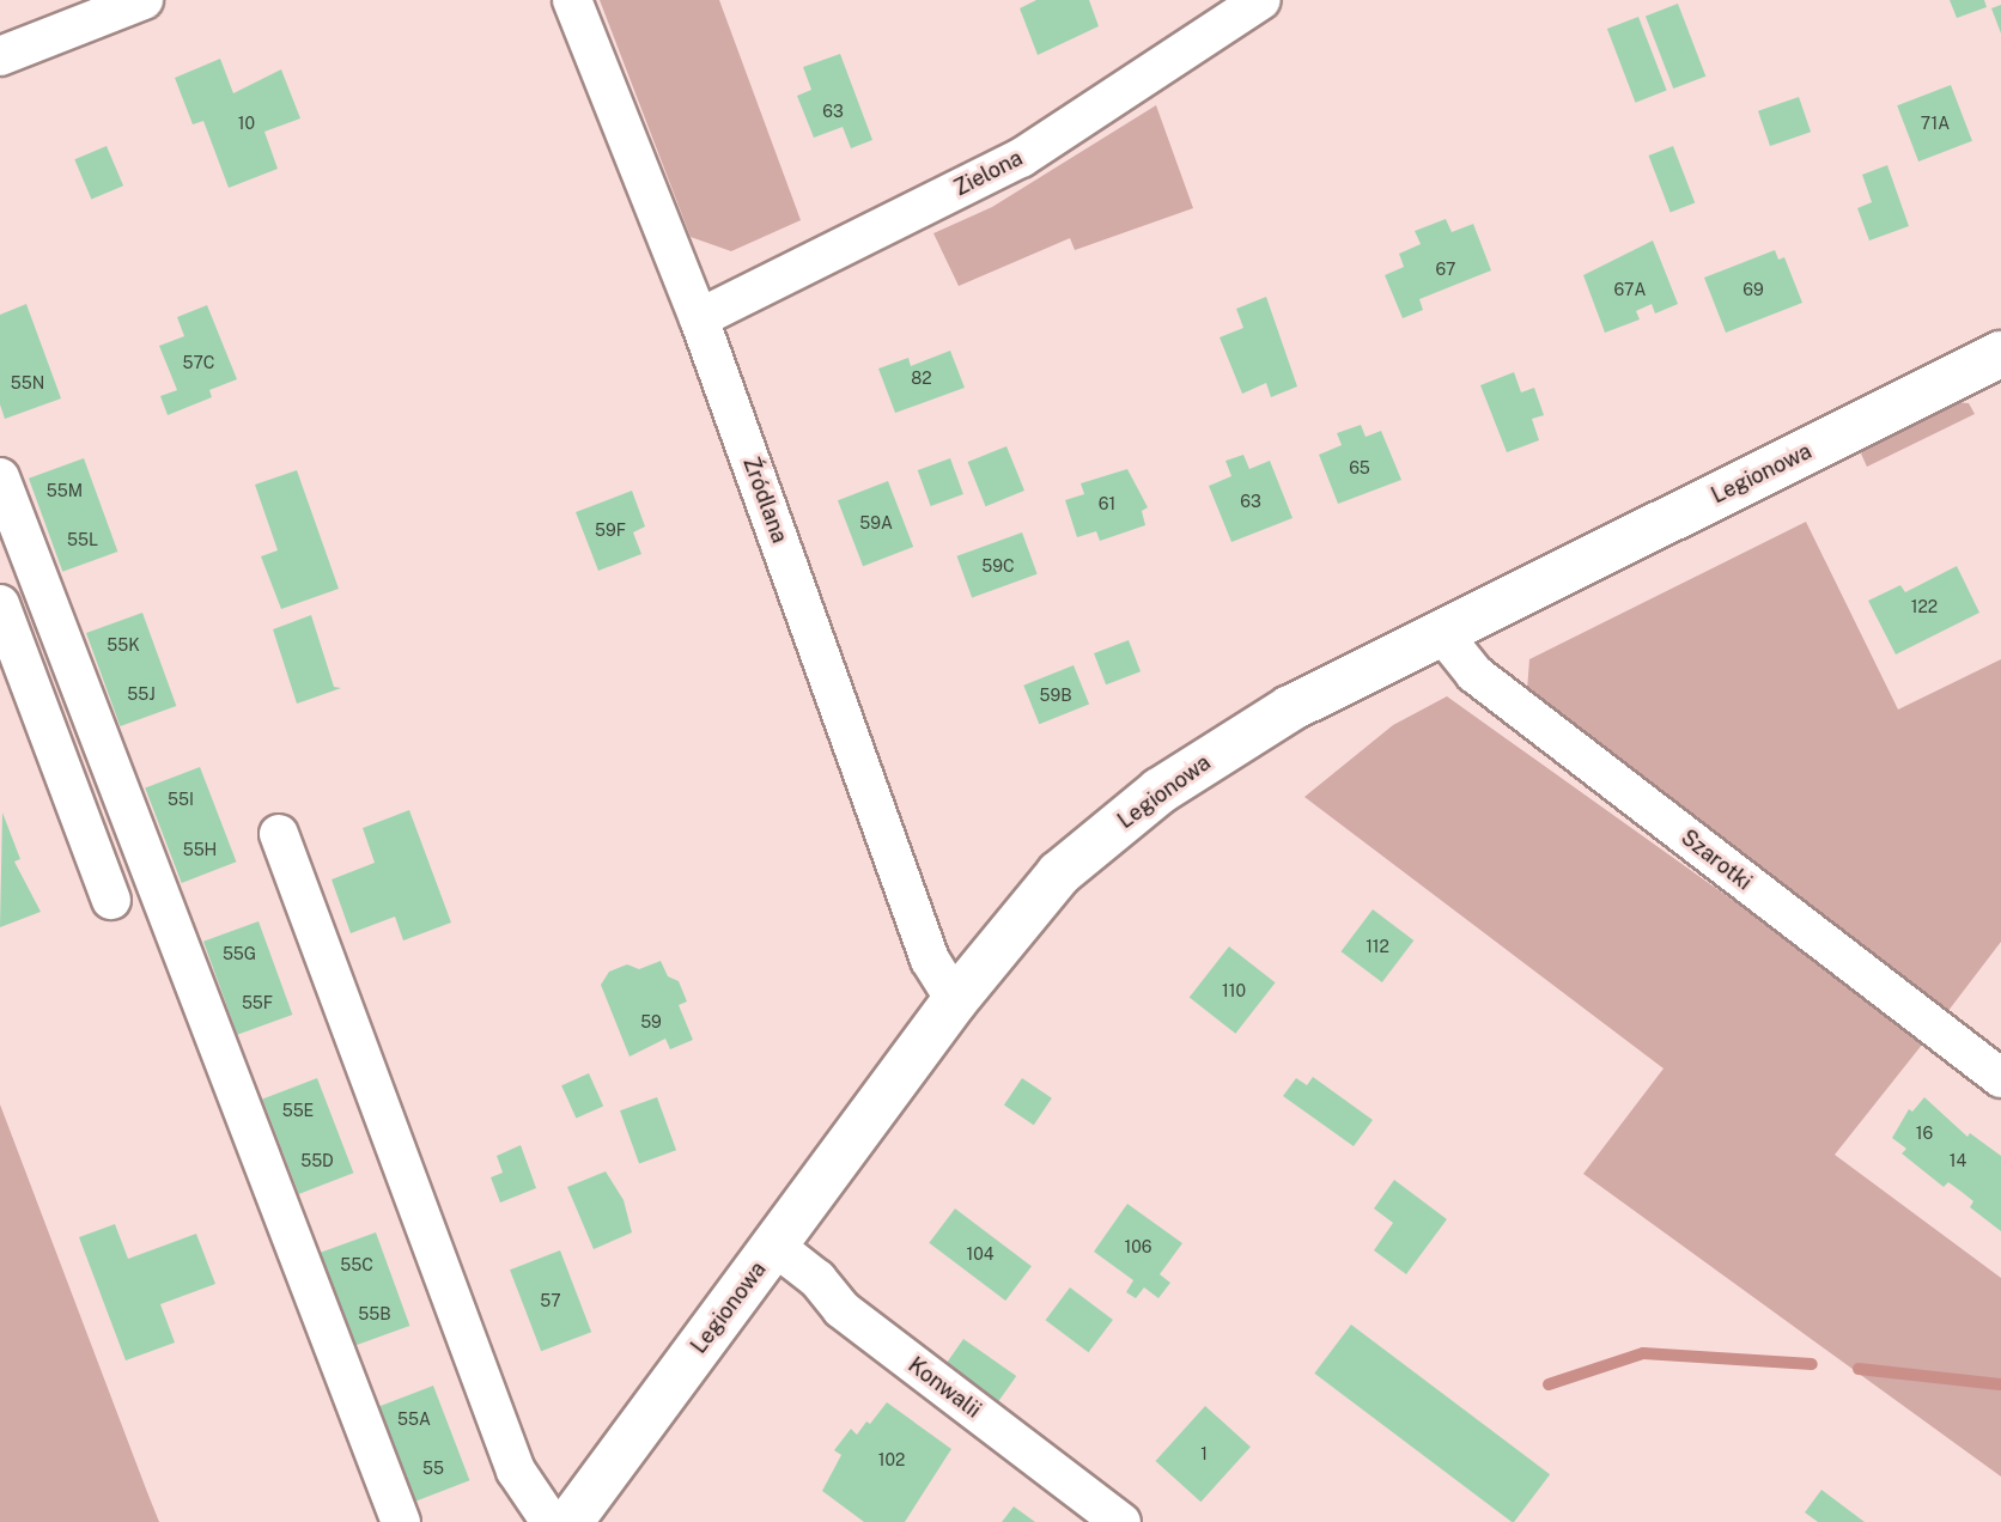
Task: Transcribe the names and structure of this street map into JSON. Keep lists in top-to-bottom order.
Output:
{
  "streets": {
    "main road": ["Legionowa"],
    "street": [
      "Zielona",
      "Źródlana",
      "Szarotki",
      "Konwalii"
    ]
  },
  "crossings": [
    ["Zielona", "Źródlana"],
    ["Legionowa", "Źródlana"],
    ["Legionowa", "Szarotki"],
    ["Legionowa", "Konwalii"]
  ],
  "house_numbers": [
    "63",
    "10",
    "71A",
    "67",
    "67A",
    "69",
    "57C",
    "82",
    "55N",
    "65",
    "55M",
    "63",
    "61",
    "59A",
    "59F",
    "55L",
    "59C",
    "122",
    "55K",
    "55J",
    "59B",
    "55I",
    "55H",
    "112",
    "55G",
    "110",
    "55F",
    "59",
    "55E",
    "16",
    "55D",
    "14",
    "106",
    "104",
    "55C",
    "57",
    "55B",
    "55A",
    "1",
    "102",
    "55"
  ]
}
